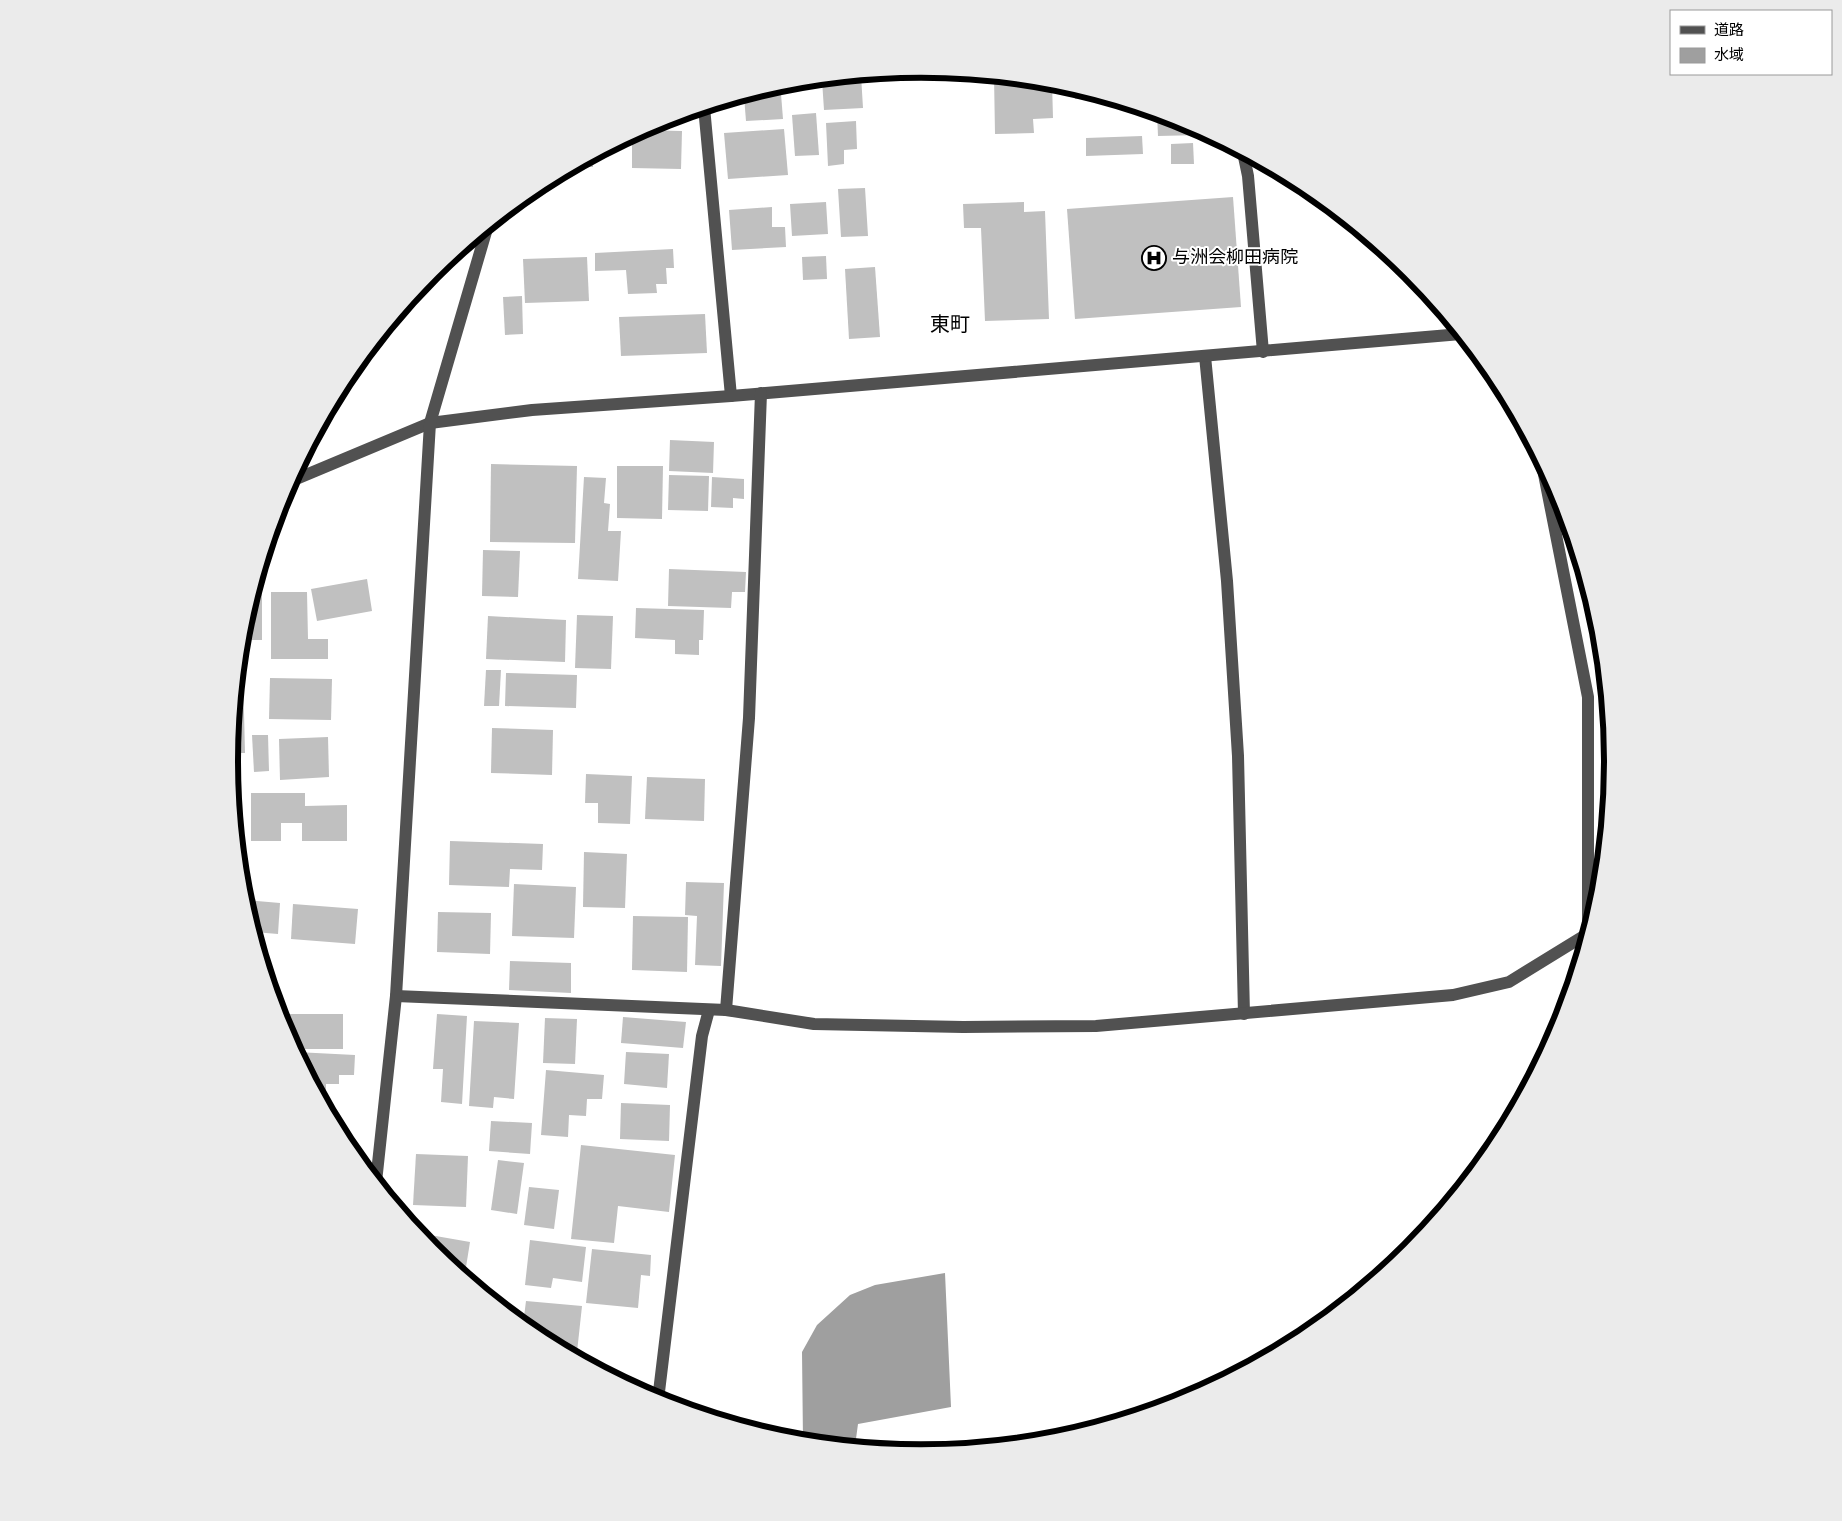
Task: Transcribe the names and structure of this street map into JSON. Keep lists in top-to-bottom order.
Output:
{
  "districts": ["東町"],
  "places": {
    "hospital": ["与洲会柳田病院"]
  },
  "legend": ["道路", "水域"]
}
